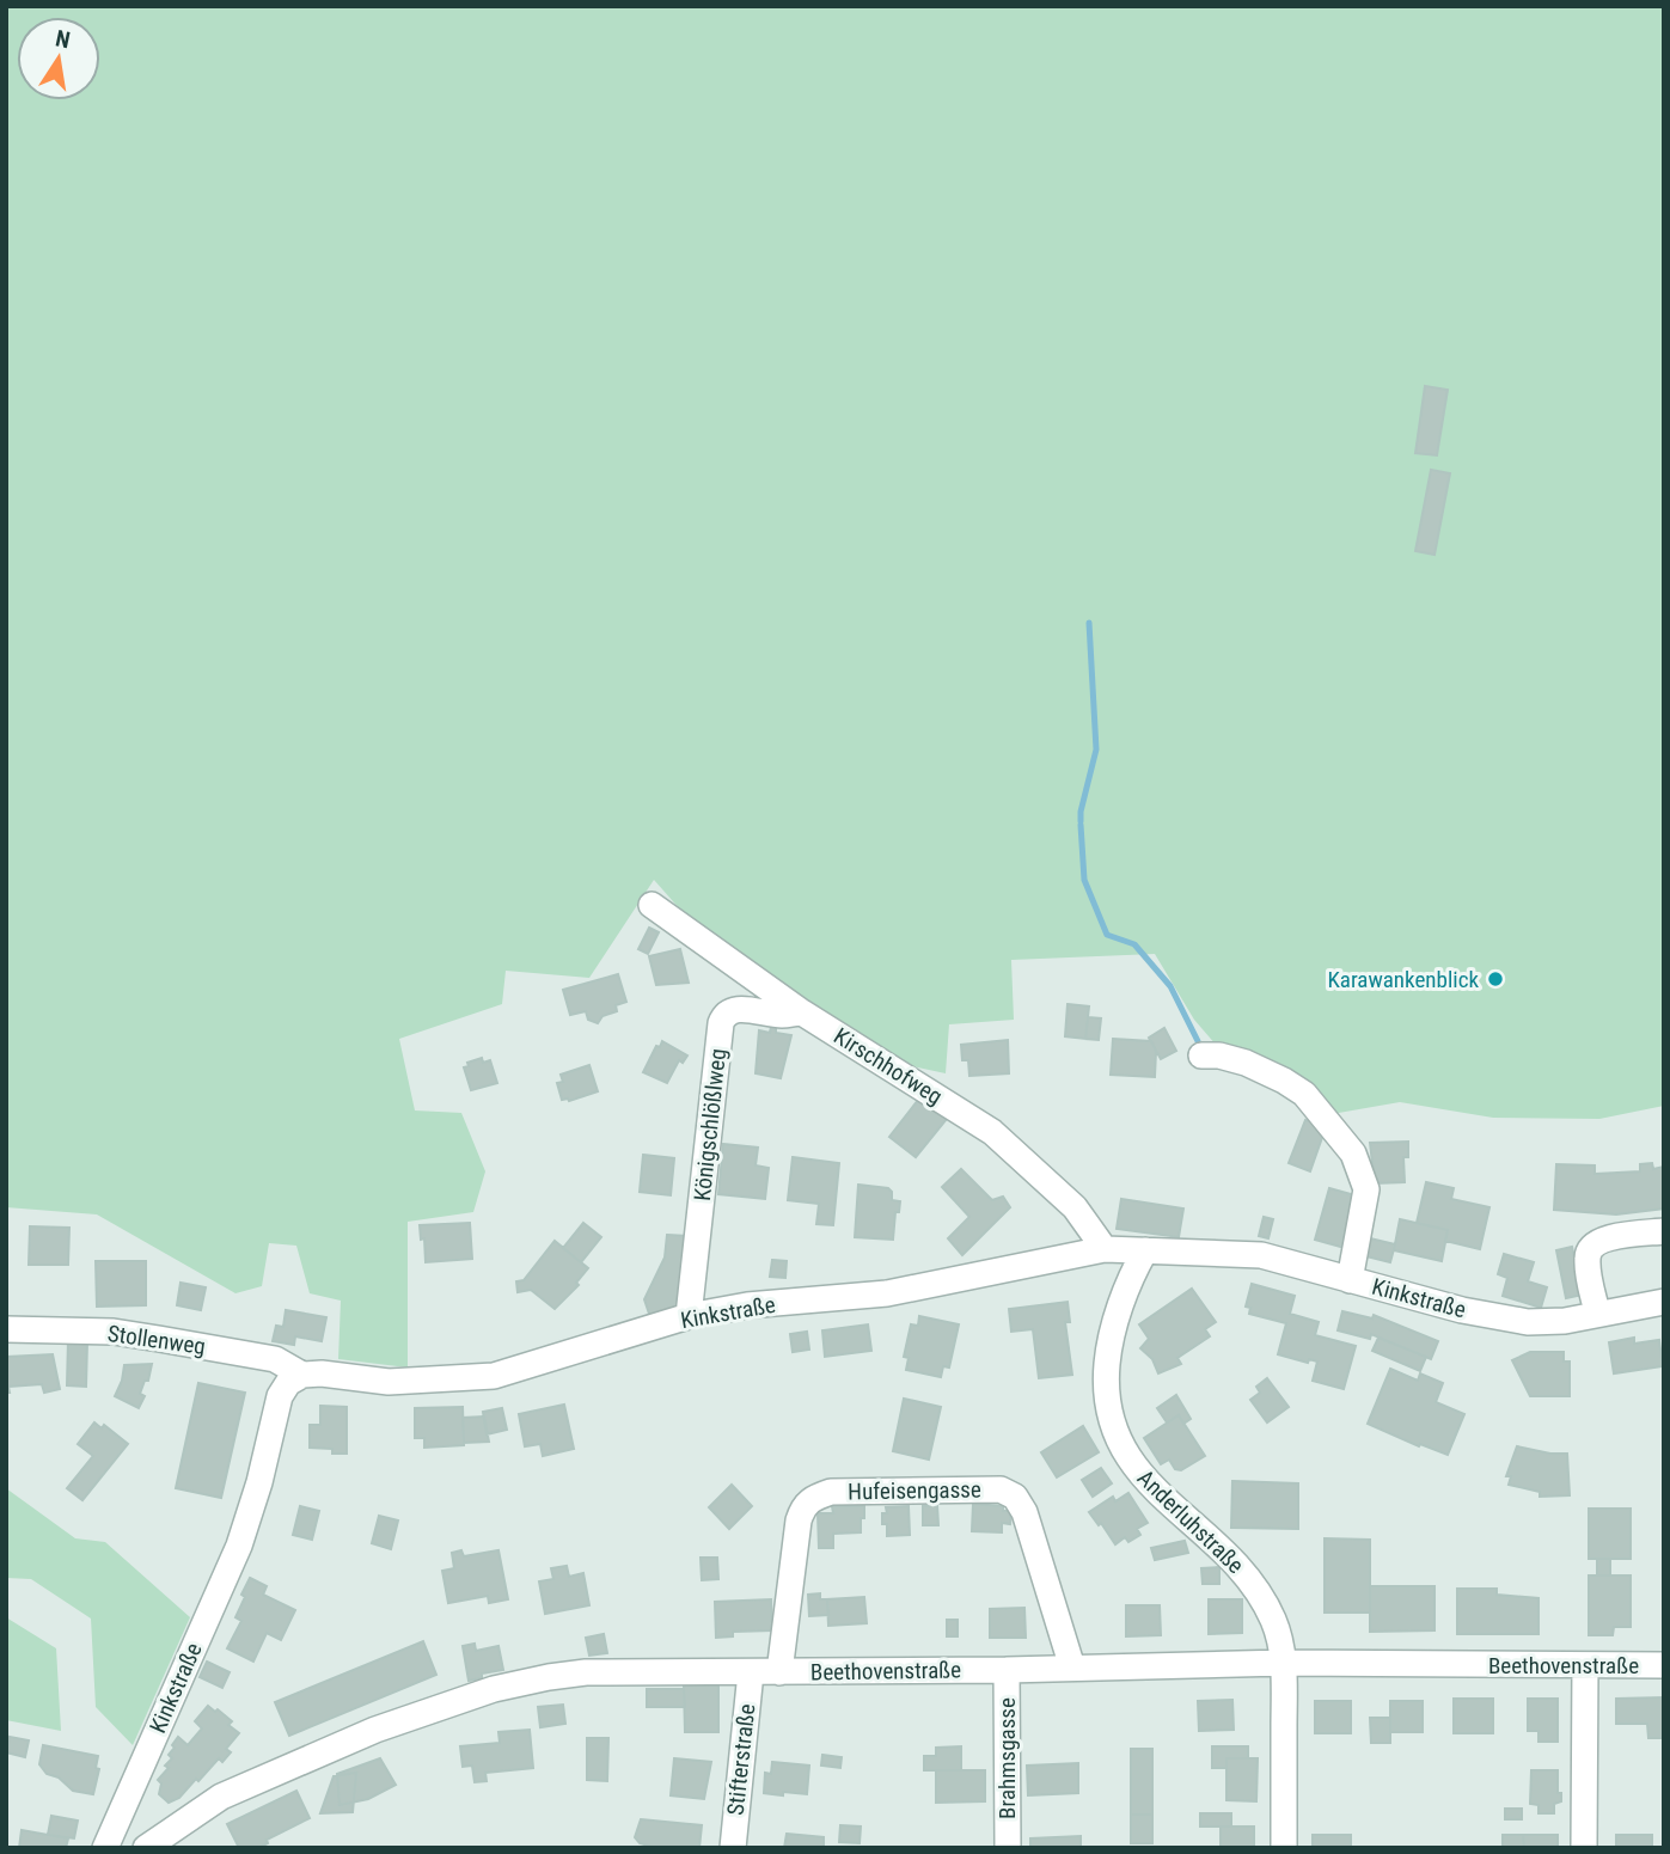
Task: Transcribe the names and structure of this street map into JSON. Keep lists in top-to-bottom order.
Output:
{
  "streets": {
    "street": [
      "Kirschhofweg",
      "Königschlößlweg",
      "Kinkstraße",
      "Stollenweg",
      "Hufeisengasse",
      "Anderluhstraße",
      "Beethovenstraße",
      "Brahmsgasse",
      "Stifterstraße"
    ]
  },
  "crossings": [
    ["Kirschhofweg", "Königschlößlweg"],
    ["Kirschhofweg", "Kinkstraße"],
    ["Königschlößlweg", "Kinkstraße"],
    ["Kinkstraße", "Stollenweg"],
    ["Kinkstraße", "Anderluhstraße"],
    ["Hufeisengasse", "Beethovenstraße"],
    ["Anderluhstraße", "Beethovenstraße"],
    ["Beethovenstraße", "Brahmsgasse"],
    ["Beethovenstraße", "Stifterstraße"]
  ],
  "places": ["Karawankenblick"],
  "north": "top"
}
